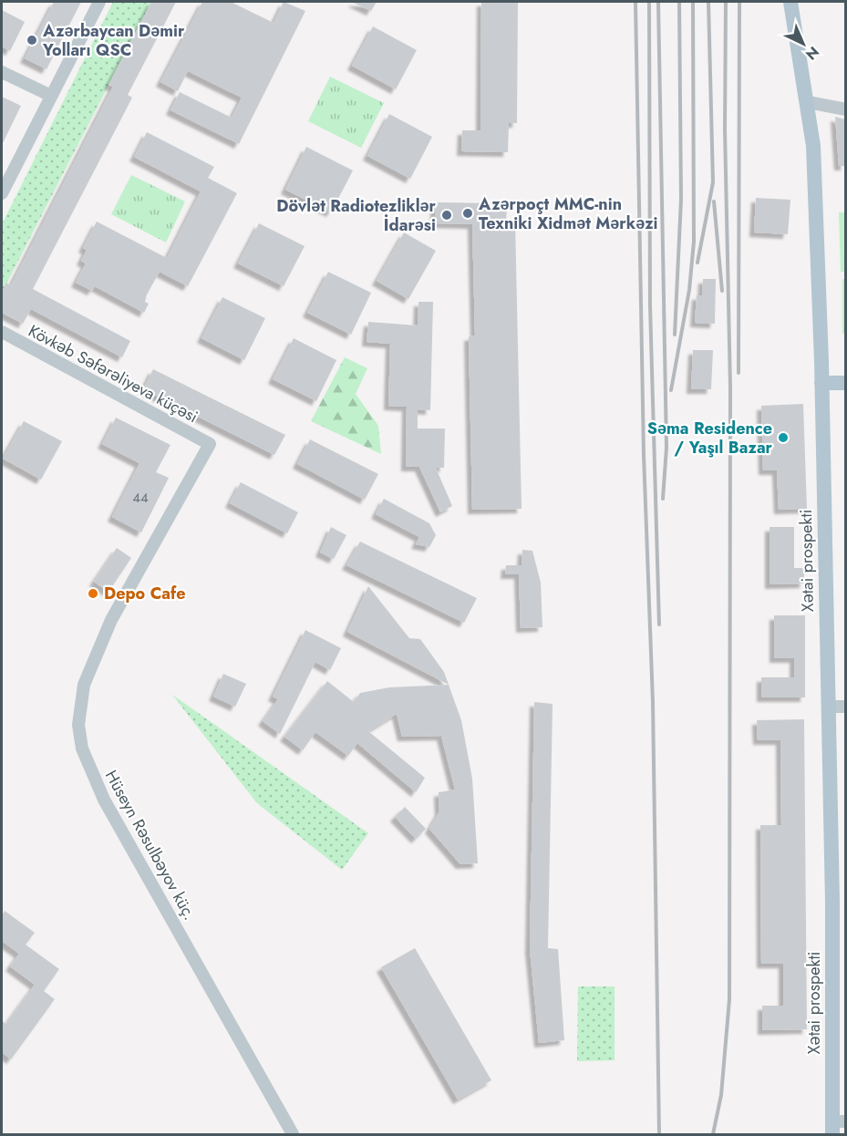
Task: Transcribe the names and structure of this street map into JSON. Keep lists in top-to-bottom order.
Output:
{
  "streets": {
    "main road": ["Xətai prospekti"],
    "street": ["Kövkəb Səfərəliyeva küçəsi", "Hüseyn Rəsulbəyov küç."]
  },
  "crossings": [
    ["Kövkəb Səfərəliyeva küçəsi", "Hüseyn Rəsulbəyov küç."]
  ],
  "places": [
    "Azərbaycan Dəmir Yolları QSC",
    "Azərpoçt MMC-nin Texniki Xidmət Mərkəzi",
    "Dövlət Radiotezliklər İdarəsi",
    "Səma Residence / Yaşıl Bazar",
    "Depo Cafe"
  ],
  "house_numbers": ["44"],
  "north": "bottom right"
}
